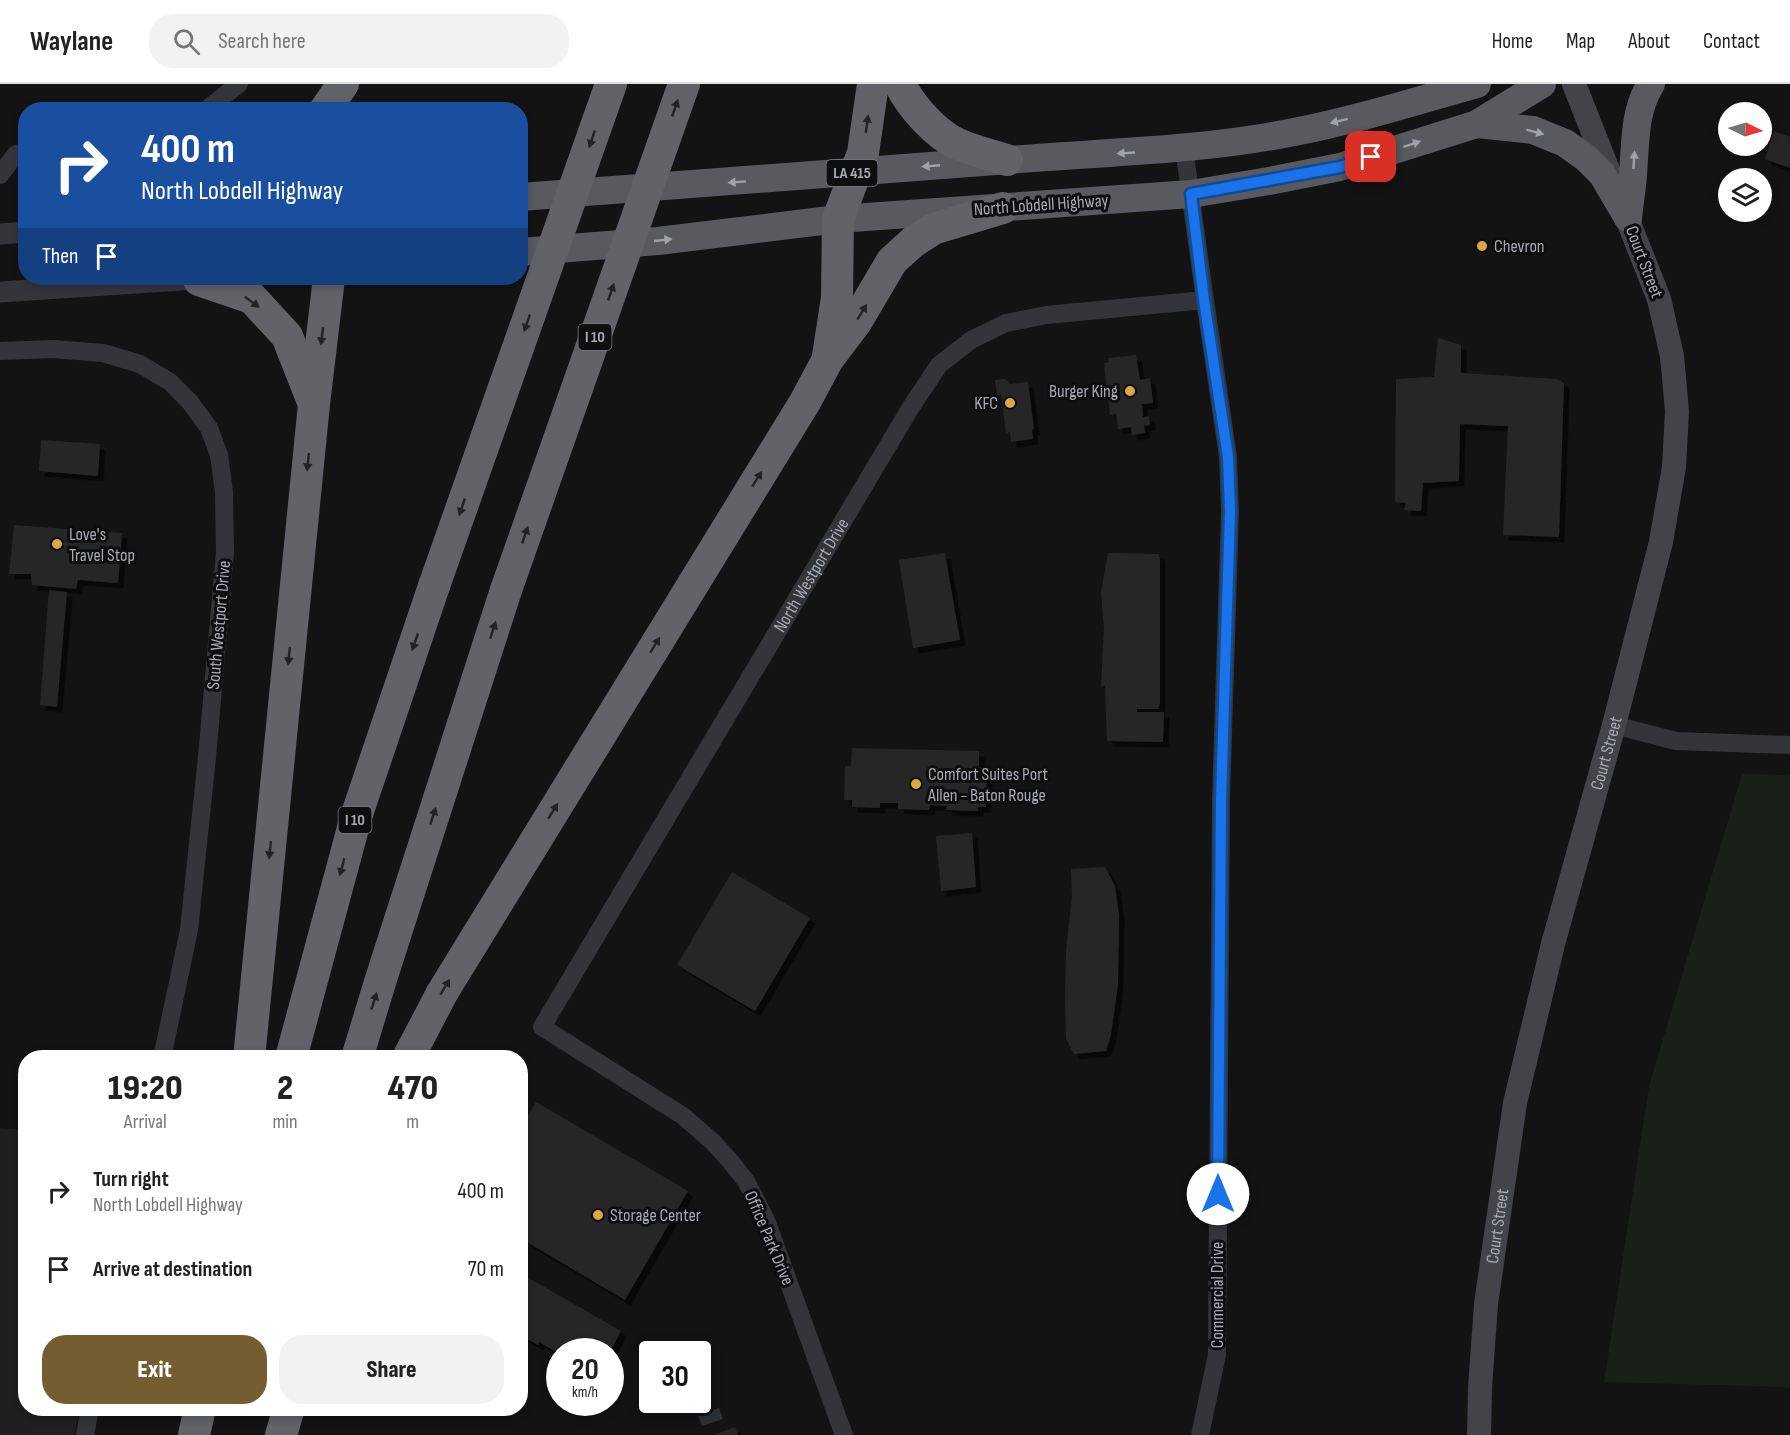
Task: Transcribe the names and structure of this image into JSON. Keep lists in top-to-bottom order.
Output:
{
  "streets": {
    "highway": ["LA 415", "North Lobdell Highway", "I 10"],
    "main road": ["Court Street"],
    "street": [
      "North Westport Drive",
      "South Westport Drive",
      "Office Park Drive",
      "Commercial Drive"
    ]
  },
  "crossings": [
    ["LA 415", "Commercial Drive"],
    ["North Lobdell Highway", "Commercial Drive"],
    ["North Westport Drive", "Office Park Drive"],
    ["North Westport Drive", "Commercial Drive"]
  ],
  "places": [
    "Chevron",
    "Burger King",
    "KFC",
    "Love's Travel Stop",
    "Comfort Suites Port Allen - Baton Rouge",
    "Storage Center"
  ],
  "north": "right",
  "page": {
    "header": "Waylane",
    "search": "Search here",
    "nav": [
      "Home",
      "Map",
      "About",
      "Contact"
    ],
    "turn": ["400 m", "North Lobdell Highway"],
    "then": "Then",
    "eta": [
      "19:20",
      "Arrival",
      "2",
      "min",
      "470",
      "m"
    ],
    "list": [
      {
        "name": "Turn right",
        "note": "North Lobdell Highway",
        "value": "400 m"
      },
      {
        "name": "Arrive at destination",
        "value": "70 m"
      }
    ],
    "buttons": ["Exit", "Share"],
    "speed": "20 km/h",
    "limit": "30"
  }
}
